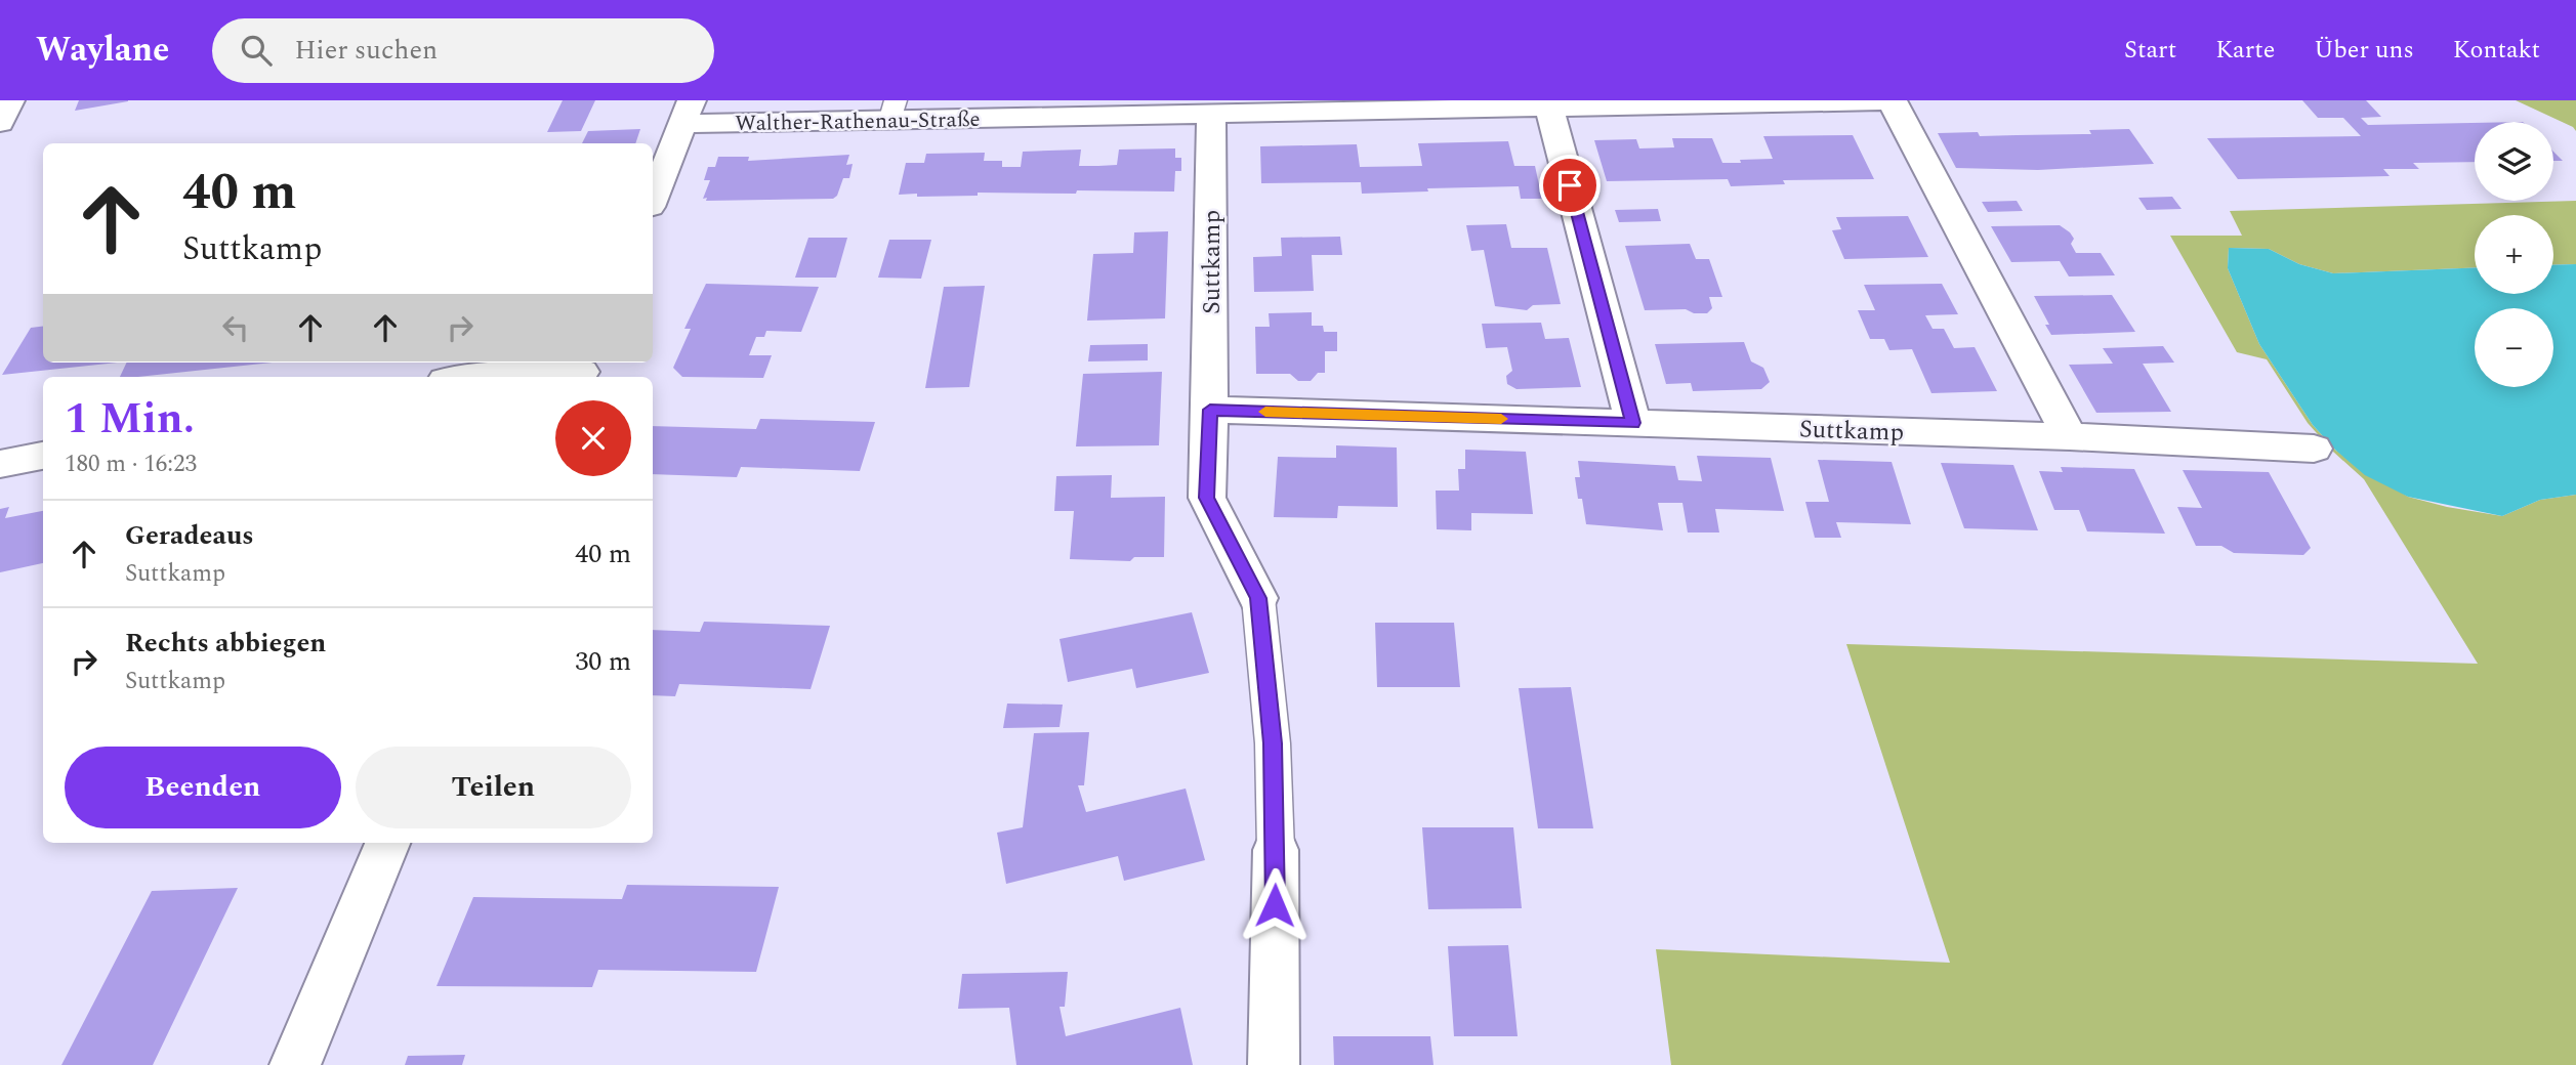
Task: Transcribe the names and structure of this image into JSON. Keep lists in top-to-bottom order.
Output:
{
  "streets": {
    "street": ["Walther-Rathenau-Straße", "Suttkamp"]
  },
  "crossings": [
    ["Walther-Rathenau-Straße", "Suttkamp"]
  ],
  "page": {
    "header": "Waylane",
    "search": "Hier suchen",
    "nav": [
      "Start",
      "Karte",
      "Über uns",
      "Kontakt"
    ],
    "map_buttons": ["+", "−"],
    "turn": ["40 m", "Suttkamp"],
    "heading": ["1 Min.", "180 m · 16:23"],
    "list": [
      {
        "name": "Geradeaus",
        "note": "Suttkamp",
        "value": "40 m"
      },
      {
        "name": "Rechts abbiegen",
        "note": "Suttkamp",
        "value": "30 m"
      }
    ],
    "buttons": ["Beenden", "Teilen"]
  }
}
